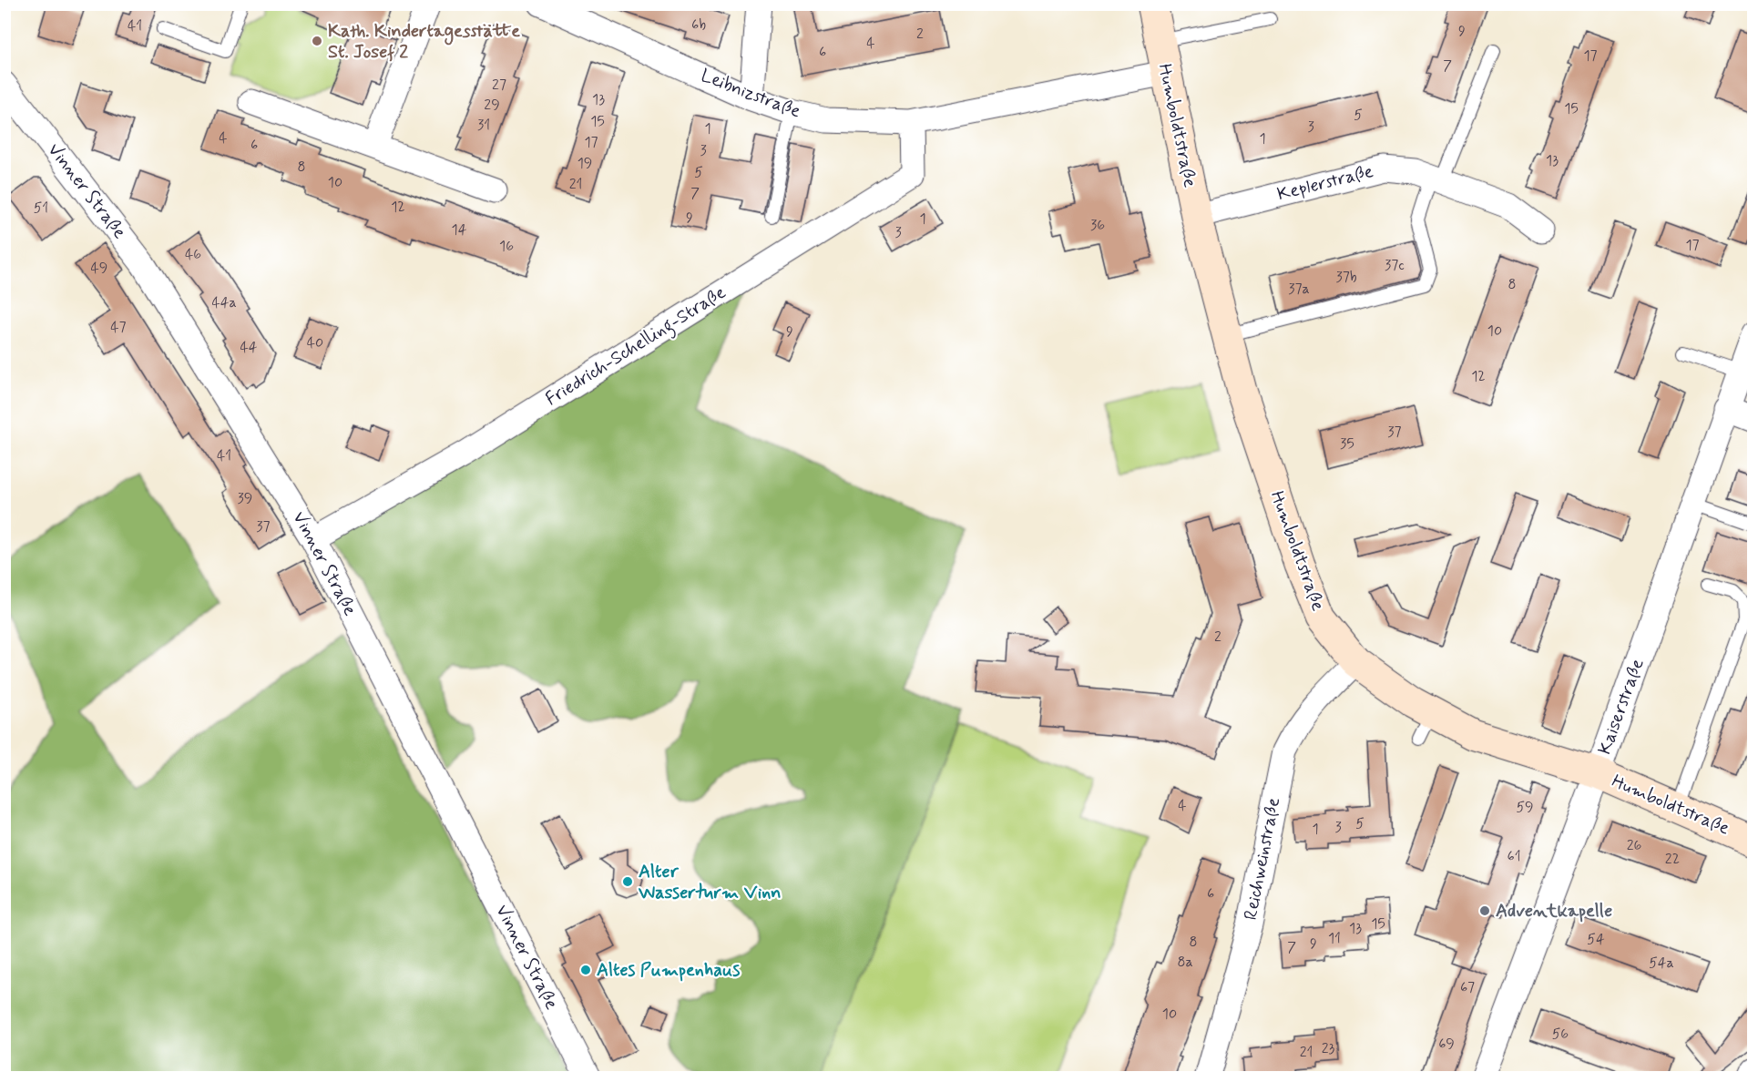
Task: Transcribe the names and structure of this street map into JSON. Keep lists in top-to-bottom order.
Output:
{
  "streets": {
    "street": [
      "Leibnizstraße",
      "Humboldtstraße",
      "Keplerstraße",
      "Vinner Straße",
      "Friedrich-Schelling-Straße",
      "Kaiserstraße",
      "Reichweinstraße"
    ]
  },
  "crossings": [
    ["Leibnizstraße", "Humboldtstraße"],
    ["Leibnizstraße", "Friedrich-Schelling-Straße"],
    ["Humboldtstraße", "Keplerstraße"],
    ["Humboldtstraße", "Kaiserstraße"],
    ["Humboldtstraße", "Reichweinstraße"],
    ["Vinner Straße", "Friedrich-Schelling-Straße"]
  ],
  "places": [
    "Kath. Kindertagesstätte St. Josef 2",
    "Alter Wasserturm Vinn",
    "Adventkapelle",
    "Altes Pumpenhaus"
  ],
  "house_numbers": [
    "6b",
    "41",
    "9",
    "2",
    "4",
    "6",
    "17",
    "7",
    "27",
    "13",
    "29",
    "15",
    "5",
    "15",
    "31",
    "3",
    "1",
    "4",
    "1",
    "17",
    "6",
    "3",
    "13",
    "19",
    "8",
    "5",
    "10",
    "21",
    "7",
    "12",
    "51",
    "9",
    "1",
    "36",
    "14",
    "3",
    "17",
    "16",
    "46",
    "37c",
    "49",
    "37b",
    "8",
    "37a",
    "44a",
    "47",
    "10",
    "9",
    "40",
    "44",
    "12",
    "37",
    "35",
    "41",
    "39",
    "37",
    "2",
    "4",
    "59",
    "5",
    "3",
    "1",
    "26",
    "61",
    "22",
    "6",
    "15",
    "13",
    "11",
    "54",
    "8",
    "9",
    "7",
    "8a",
    "54a",
    "67",
    "10",
    "56",
    "69",
    "23",
    "21"
  ]
}
